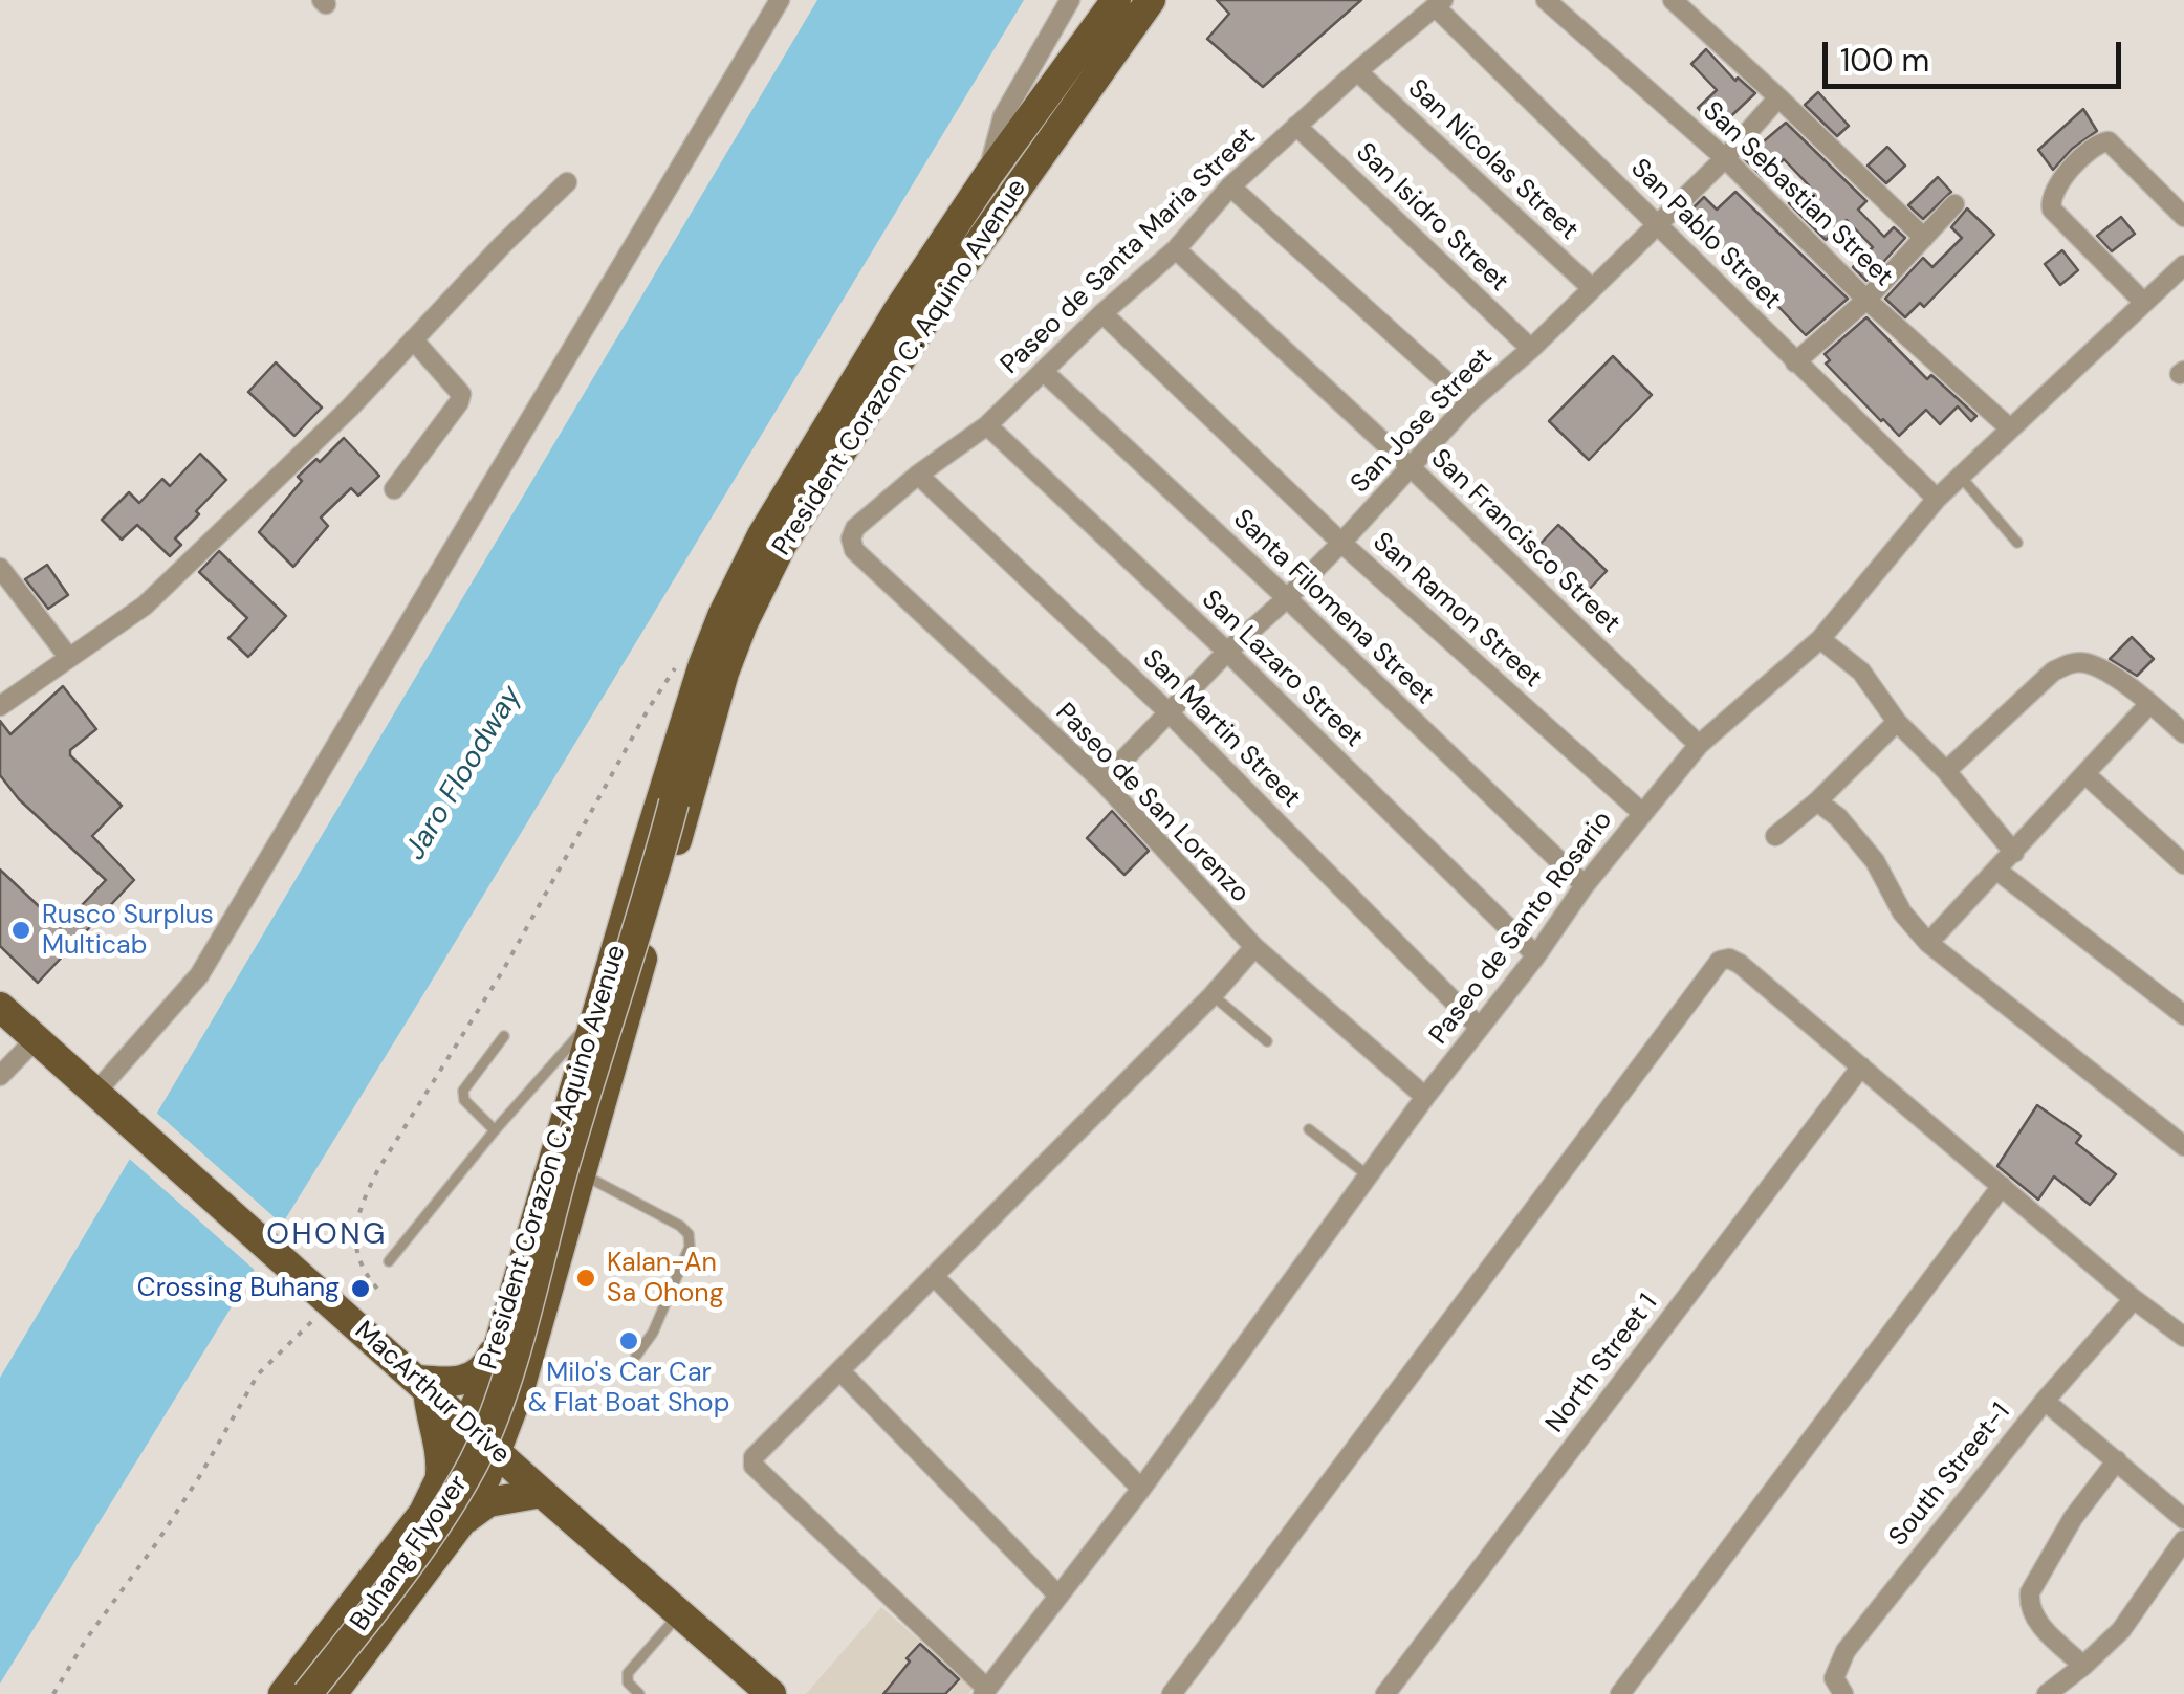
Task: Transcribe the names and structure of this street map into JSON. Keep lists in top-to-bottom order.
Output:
{
  "streets": {
    "main road": ["President Corazon C. Aquino Avenue", "MacArthur Drive", "Buhang Flyover"],
    "street": [
      "San Nicolas Street",
      "San Sebastian Street",
      "San Isidro Street",
      "San Pablo Street",
      "Paseo de Santa Maria Street",
      "San Jose Street",
      "San Francisco Street",
      "Santa Filomena Street",
      "San Ramon Street",
      "San Lazaro Street",
      "San Martin Street",
      "Paseo de San Lorenzo",
      "Paseo de Santo Rosario",
      "North Street 1",
      "South Street-1"
    ]
  },
  "crossings": [
    ["San Nicolas Street", "Paseo de Santa Maria Street"],
    ["San Nicolas Street", "San Jose Street"],
    ["San Sebastian Street", "San Jose Street"],
    ["San Sebastian Street", "Paseo de Santo Rosario"],
    ["San Isidro Street", "Paseo de Santa Maria Street"],
    ["San Isidro Street", "San Jose Street"],
    ["San Pablo Street", "Paseo de Santa Maria Street"],
    ["San Pablo Street", "San Jose Street"],
    ["San Pablo Street", "Paseo de Santo Rosario"],
    ["Paseo de Santa Maria Street", "San Francisco Street"],
    ["Paseo de Santa Maria Street", "Santa Filomena Street"],
    ["Paseo de Santa Maria Street", "San Ramon Street"],
    ["Paseo de Santa Maria Street", "San Lazaro Street"],
    ["Paseo de Santa Maria Street", "San Martin Street"],
    ["Paseo de Santa Maria Street", "Paseo de San Lorenzo"],
    ["President Corazon C. Aquino Avenue", "MacArthur Drive"],
    ["President Corazon C. Aquino Avenue", "Buhang Flyover"],
    ["San Jose Street", "San Francisco Street"],
    ["San Jose Street", "Santa Filomena Street"],
    ["San Jose Street", "San Ramon Street"],
    ["San Jose Street", "San Lazaro Street"],
    ["San Jose Street", "San Martin Street"],
    ["San Jose Street", "Paseo de San Lorenzo"],
    ["San Francisco Street", "Paseo de Santo Rosario"],
    ["Santa Filomena Street", "Paseo de Santo Rosario"],
    ["San Ramon Street", "Paseo de Santo Rosario"],
    ["San Lazaro Street", "Paseo de Santo Rosario"],
    ["San Martin Street", "Paseo de Santo Rosario"],
    ["Paseo de San Lorenzo", "Paseo de Santo Rosario"]
  ],
  "districts": ["OHONG"],
  "water": ["Jaro Floodway"],
  "places": [
    "Rusco Surplus Multicab",
    "Kalan-An Sa Ohong",
    "Crossing Buhang",
    "Milo's Car Car & Flat Boat Shop"
  ],
  "scale_bar": "100 m"
}
